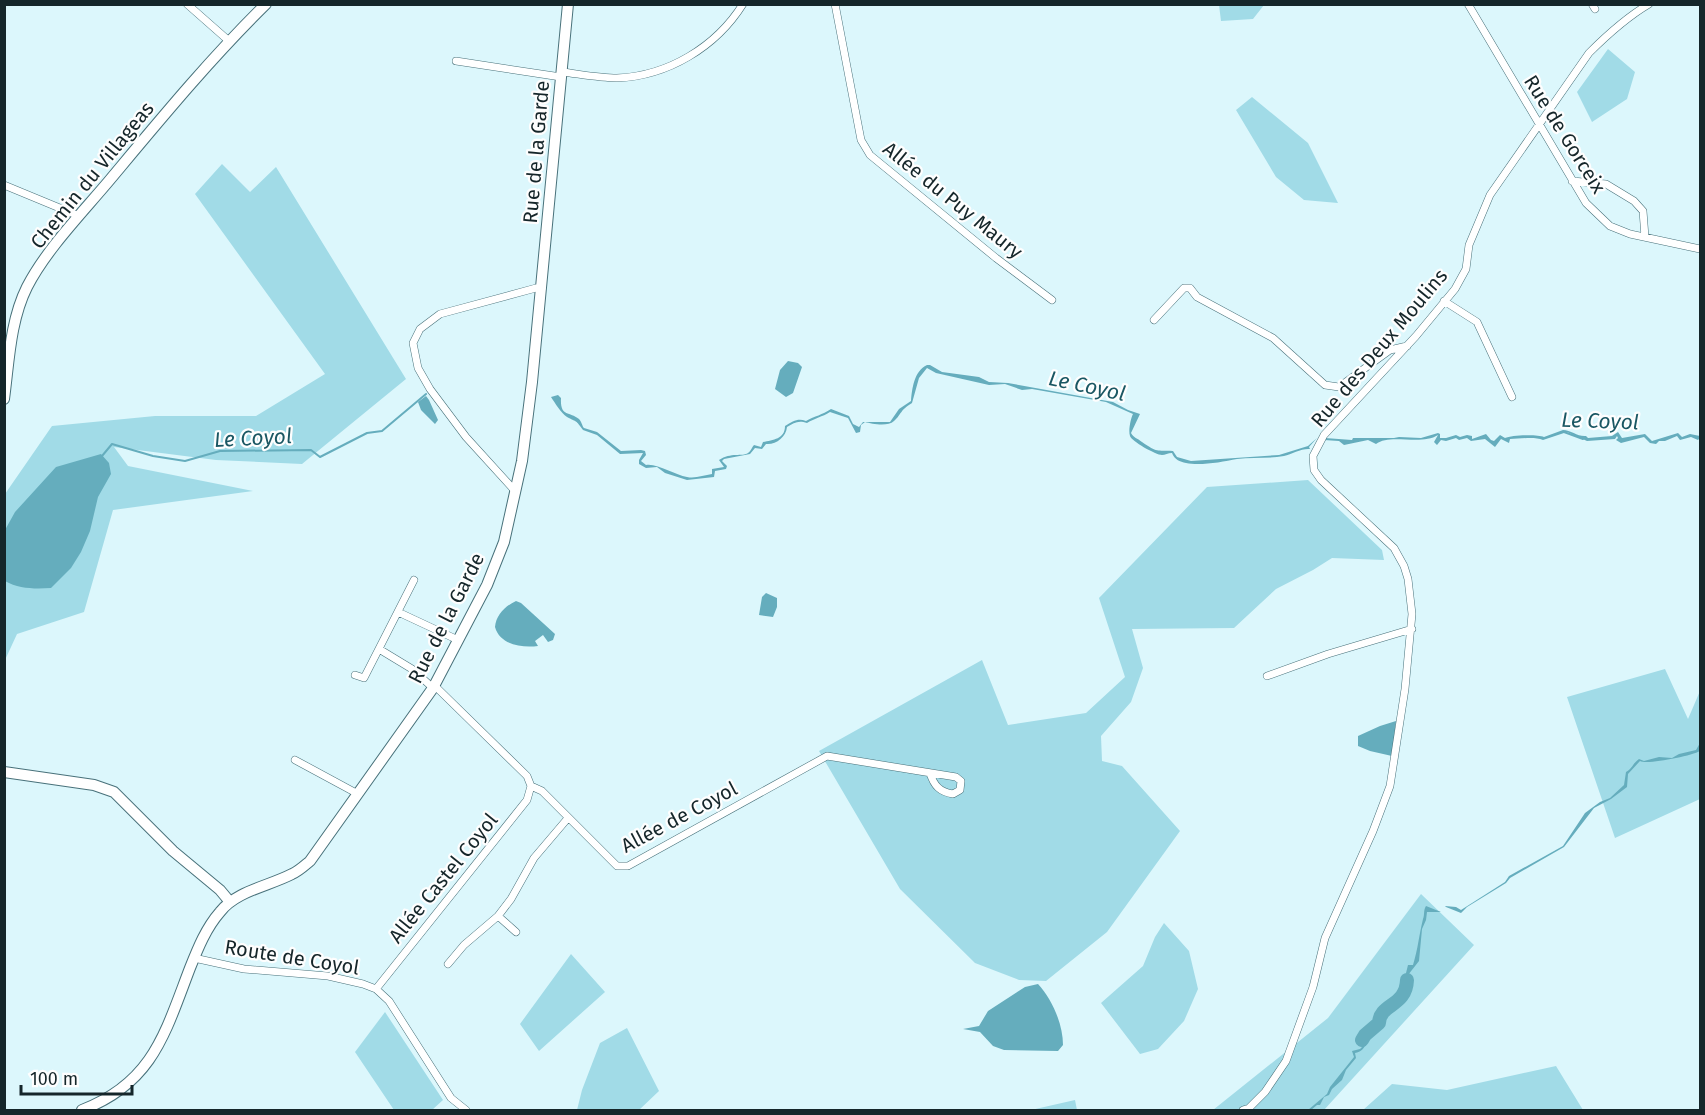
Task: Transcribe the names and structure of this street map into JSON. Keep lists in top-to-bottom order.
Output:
{
  "streets": {
    "main road": ["Rue de la Garde", "Chemin du Villageas"],
    "street": [
      "Rue de Gorceix",
      "Allée du Puy Maury",
      "Rue des Deux Moulins",
      "Allée de Coyol",
      "Allée Castel Coyol",
      "Route de Coyol"
    ]
  },
  "crossings": [
    ["Rue de Gorceix", "Rue des Deux Moulins"],
    ["Rue de la Garde", "Allée de Coyol"],
    ["Rue de la Garde", "Route de Coyol"],
    ["Allée de Coyol", "Allée Castel Coyol"],
    ["Allée Castel Coyol", "Route de Coyol"]
  ],
  "water": ["Le Coyol"],
  "scale_bar": "100 m"
}
